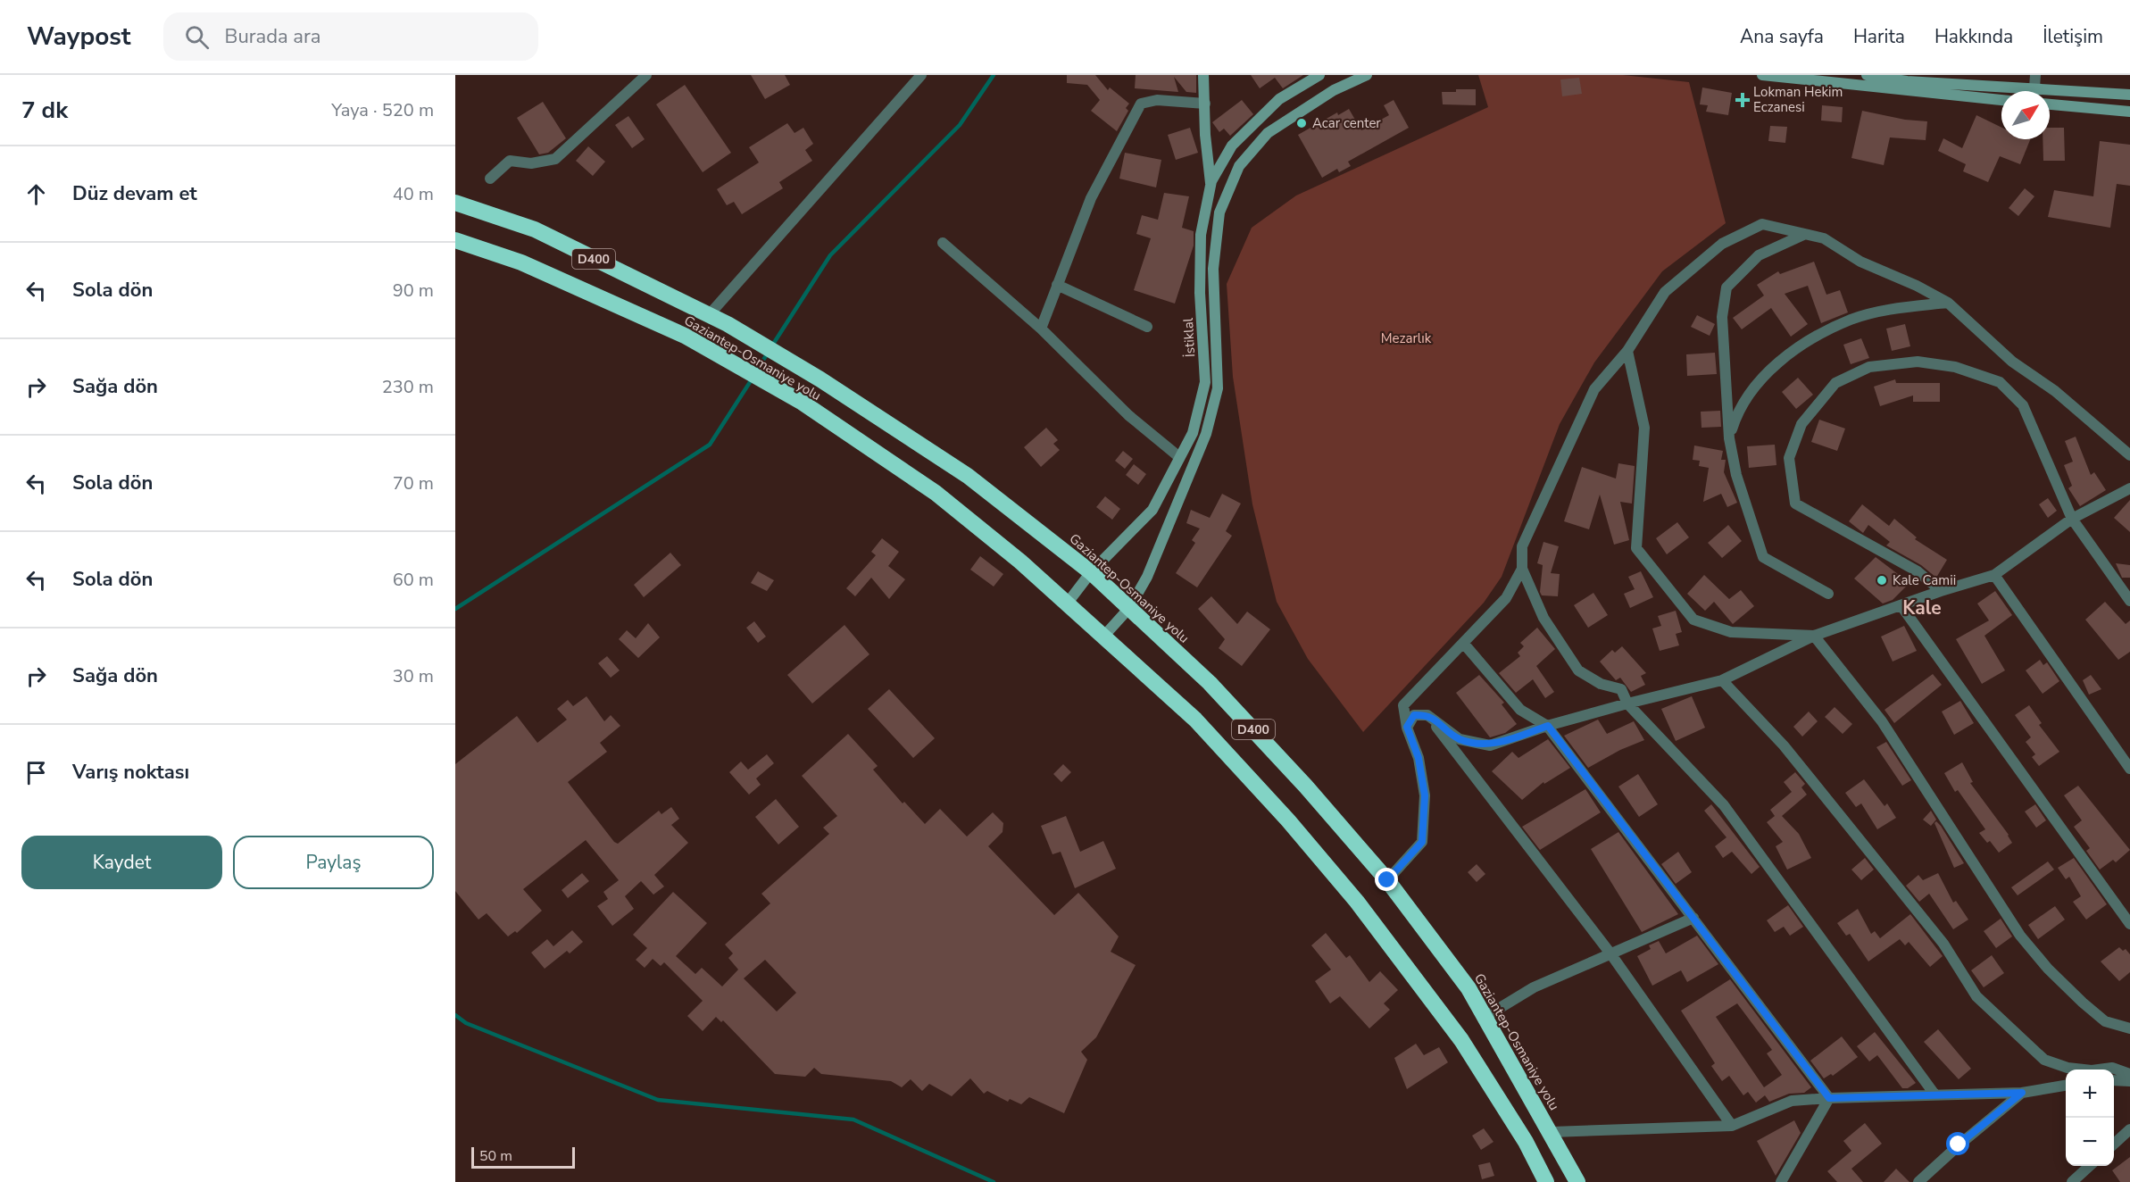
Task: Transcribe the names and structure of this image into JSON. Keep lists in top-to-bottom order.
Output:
{
  "streets": {
    "highway": ["D400", "Gaziantep-Osmaniye yolu"],
    "street": ["İstiklal"]
  },
  "crossings": [
    ["İstiklal", "Gaziantep-Osmaniye yolu"]
  ],
  "districts": ["Kale"],
  "parks": ["Mezarlık"],
  "places": {
    "health": ["Lokman Hekim Eczanesi"],
    "other": ["Acar center", "Kale Camii"]
  },
  "scale_bar": "50 m",
  "north": "top right",
  "page": {
    "header": "Waypost",
    "search": "Burada ara",
    "nav": [
      "Ana sayfa",
      "Harita",
      "Hakkında",
      "İletişim"
    ],
    "heading": ["7 dk", "Yaya · 520 m"],
    "list": [
      ["Düz devam et", "40 m"],
      ["Sola dön", "90 m"],
      ["Sağa dön", "230 m"],
      ["Sola dön", "70 m"],
      ["Sola dön", "60 m"],
      ["Sağa dön", "30 m"],
      "Varış noktası"
    ],
    "buttons": ["Kaydet", "Paylaş"],
    "map_buttons": ["+", "−"],
    "scale": "50 m"
  }
}
